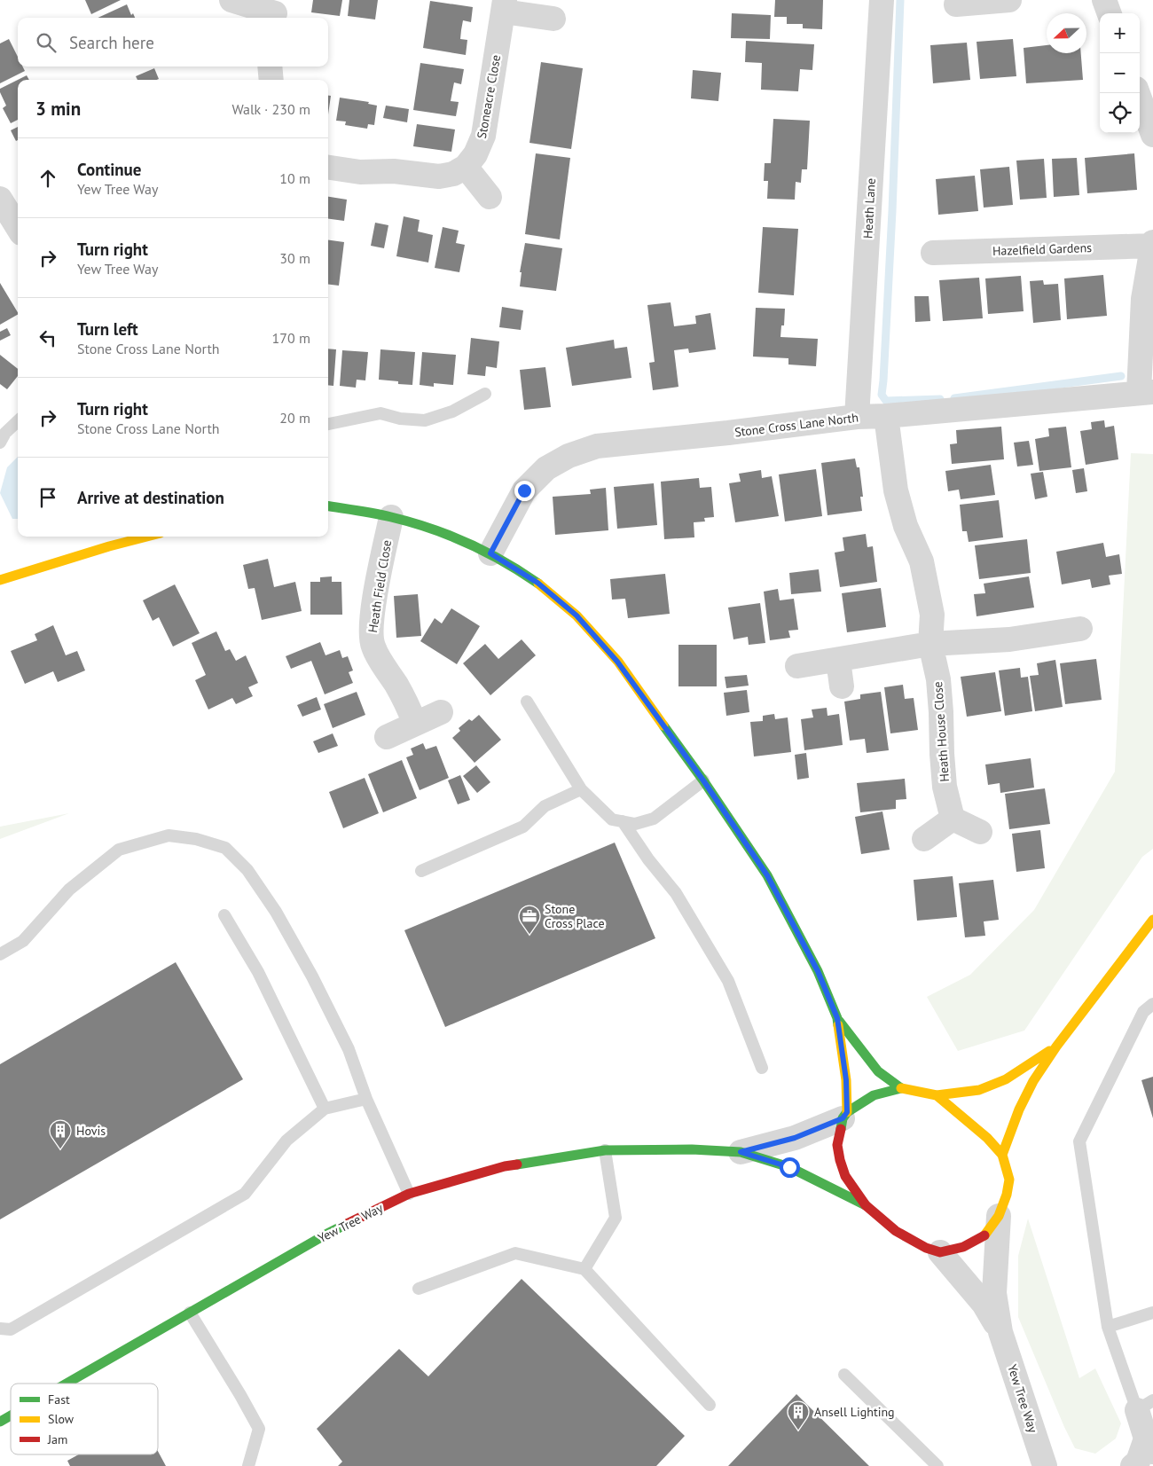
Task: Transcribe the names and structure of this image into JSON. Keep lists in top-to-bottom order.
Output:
{
  "streets": {
    "street": [
      "Stoneacre Close",
      "Heath Lane",
      "Hazelfield Gardens",
      "Stone Cross Lane North",
      "Heath Field Close",
      "Heath House Close",
      "Yew Tree Way"
    ]
  },
  "crossings": [
    ["Heath Lane", "Stone Cross Lane North"],
    ["Hazelfield Gardens", "Stone Cross Lane North"],
    ["Stone Cross Lane North", "Heath House Close"]
  ],
  "places": {
    "office": ["Stone Cross Place"],
    "building": ["Hovis", "Ansell Lighting"]
  },
  "legend": ["Fast", "Slow", "Jam"],
  "north": "left",
  "page": {
    "map_buttons": ["+", "−"],
    "search": "Search here",
    "heading": ["3 min", "Walk · 230 m"],
    "list": [
      ["Continue", "Yew Tree Way", "10 m"],
      ["Turn right", "Yew Tree Way", "30 m"],
      ["Turn left", "Stone Cross Lane North", "170 m"],
      ["Turn right", "Stone Cross Lane North", "20 m"],
      "Arrive at destination"
    ]
  }
}
